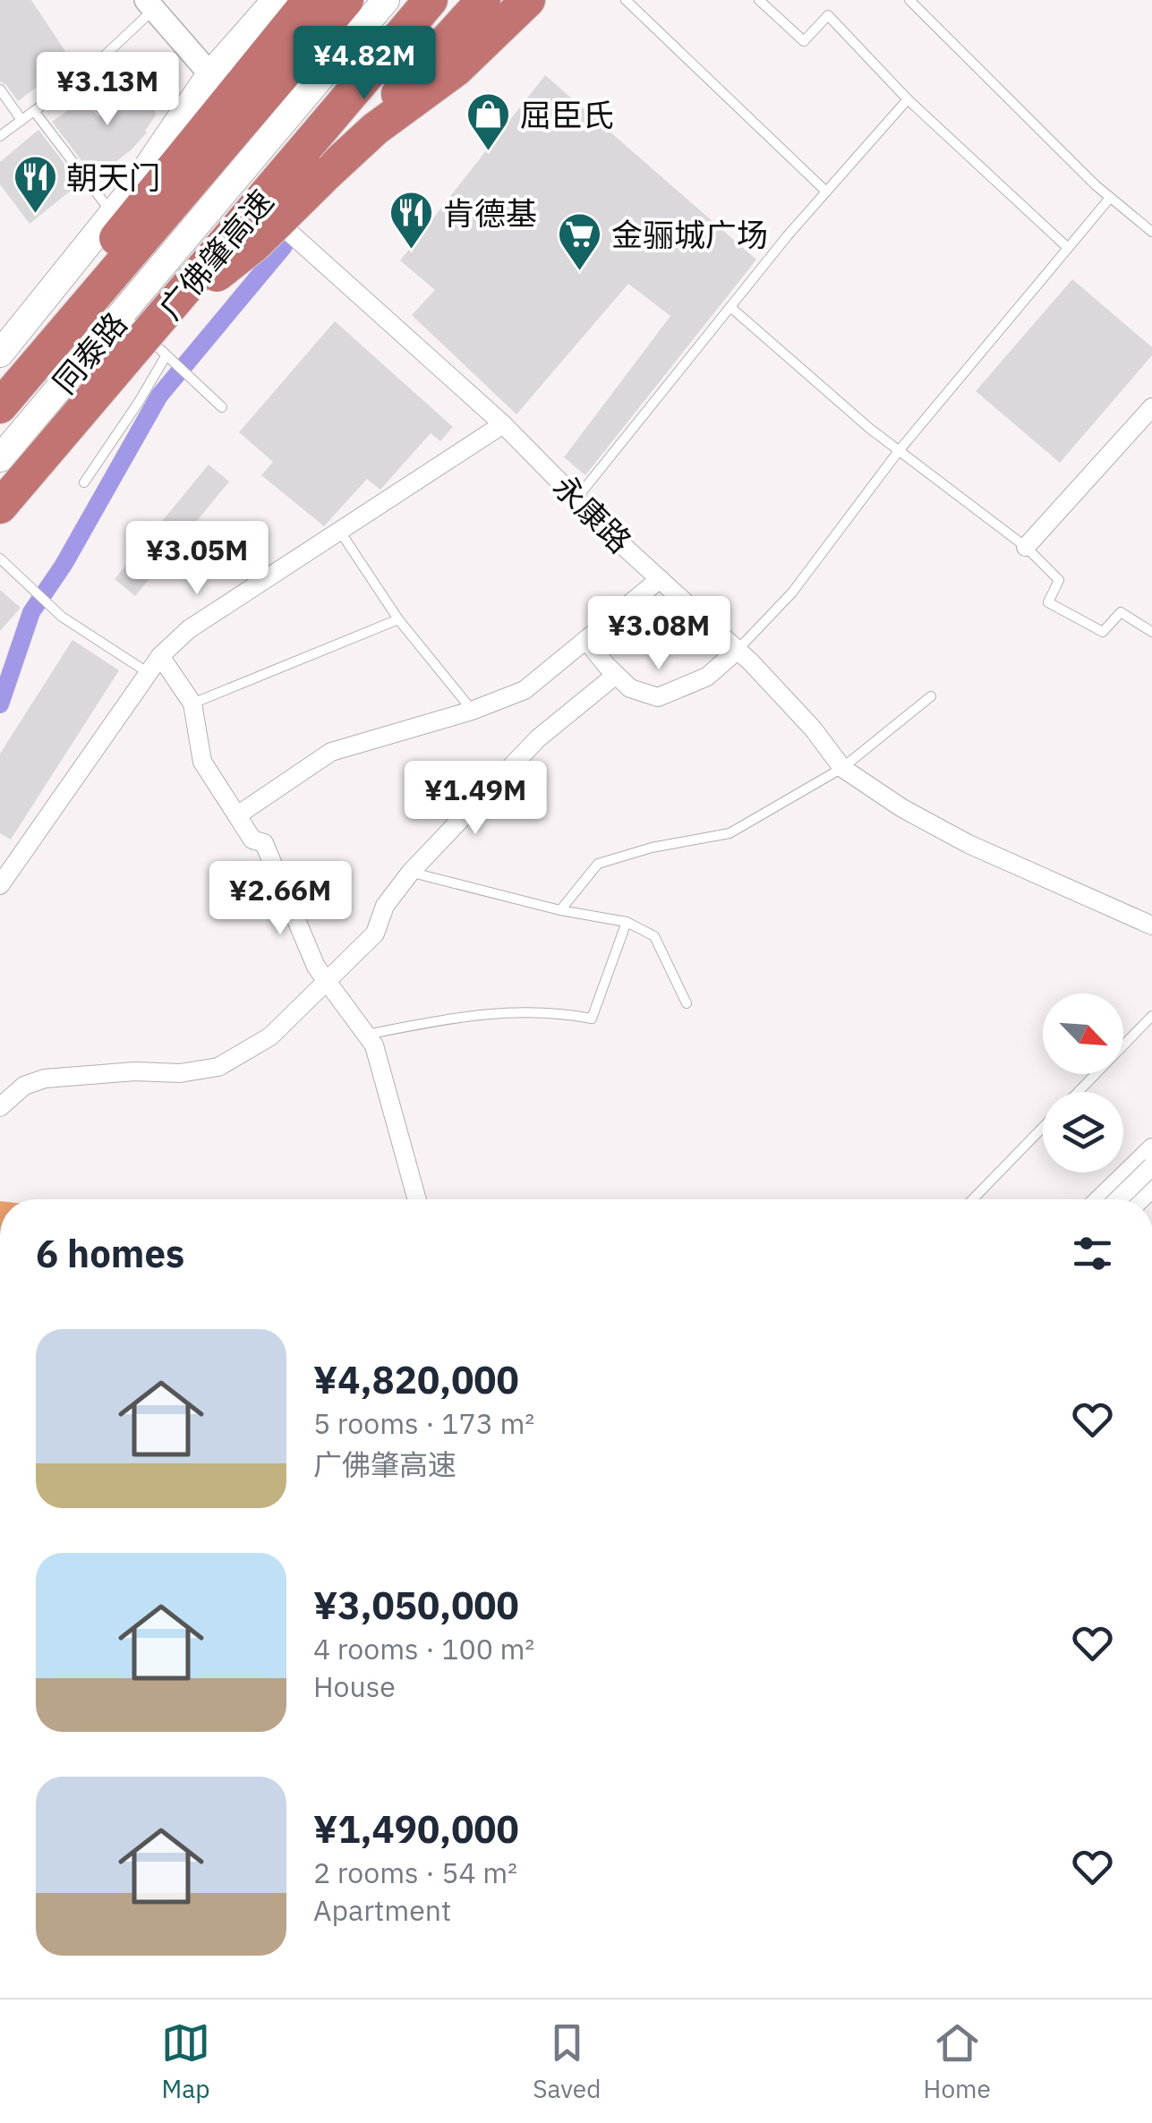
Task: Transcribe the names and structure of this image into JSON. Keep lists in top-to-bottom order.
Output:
{
  "streets": {
    "highway": ["广佛肇高速"],
    "main road": ["同泰路"],
    "street": ["永康路"]
  },
  "crossings": [
    ["同泰路", "永康路"]
  ],
  "places": {
    "shop": ["屈臣氏"],
    "restaurant": ["朝天门", "肯德基"],
    "supermarket": ["金骊城广场"]
  },
  "north": "bottom right",
  "page": {
    "price": [
      "¥4.82M",
      "¥3.13M",
      "¥3.05M",
      "¥3.08M",
      "¥1.49M",
      "¥2.66M"
    ],
    "heading": "6 homes",
    "list": [
      {
        "name": "¥4,820,000",
        "note": "5 rooms · 173 m² · 广佛肇高速"
      },
      {
        "name": "¥3,050,000",
        "note": "4 rooms · 100 m² · House"
      },
      {
        "name": "¥1,490,000",
        "note": "2 rooms · 54 m² · Apartment"
      }
    ],
    "tabs": ["Map", "Saved", "Home"]
  }
}
